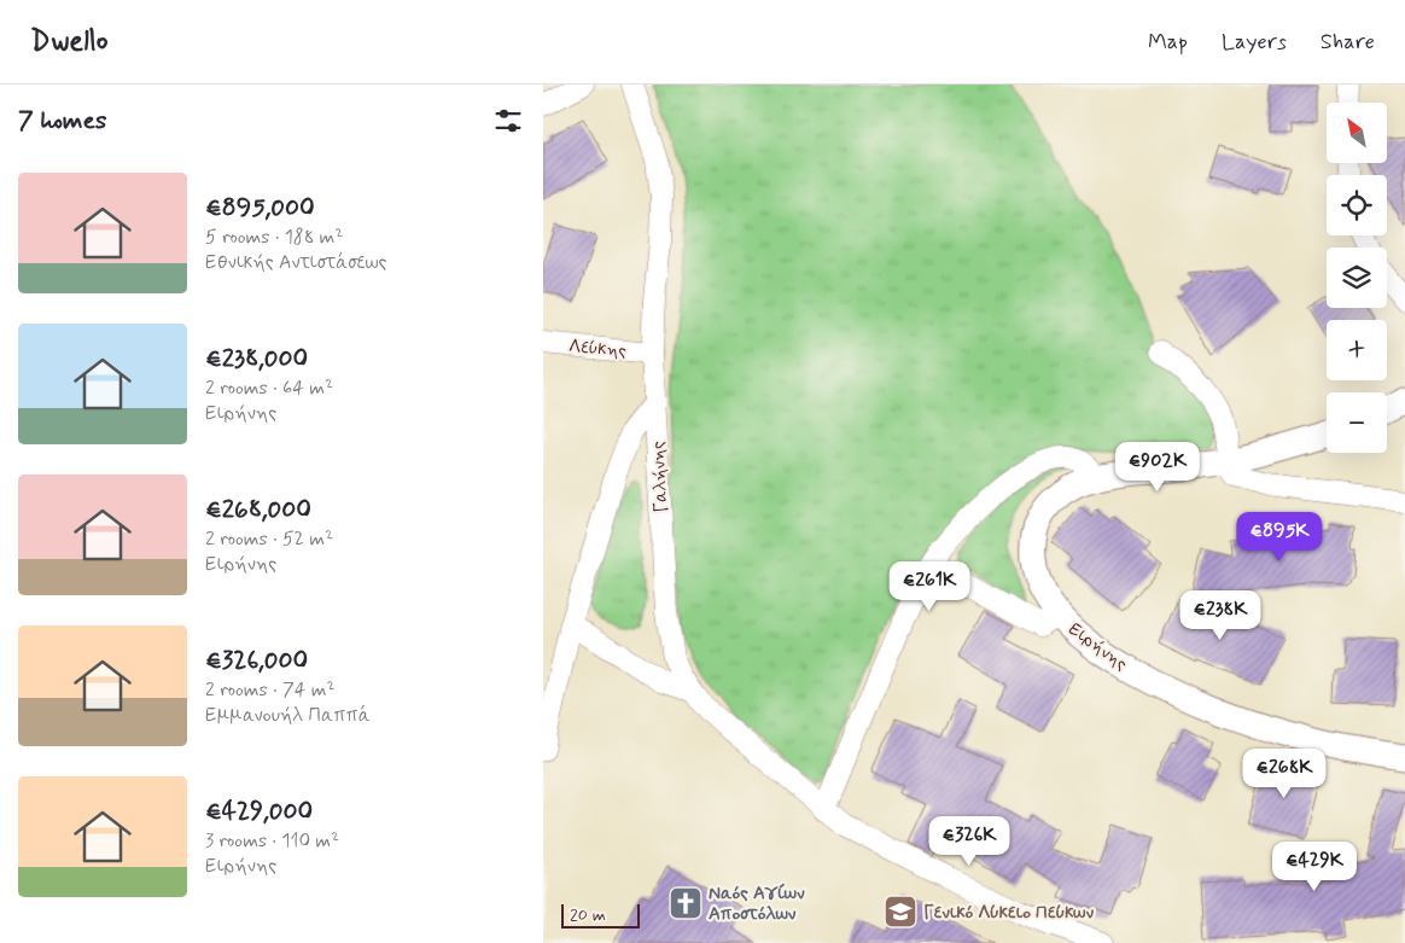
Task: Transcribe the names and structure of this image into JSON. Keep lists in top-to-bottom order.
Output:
{
  "streets": {
    "street": ["Λεύκης", "Γαλήνης", "Ειρήνης"]
  },
  "crossings": [
    ["Λεύκης", "Γαλήνης"]
  ],
  "places": {
    "church": ["Ναός Αγίων Αποστόλων"],
    "school or university": ["Γενικό Λύκειο Πεύκων"]
  },
  "scale_bar": "20 m",
  "north": "top left",
  "page": {
    "header": "Dwello",
    "nav": ["Map", "Layers", "Share"],
    "heading": "7 homes",
    "map_buttons": ["+", "−"],
    "list": [
      {
        "name": "€895,000",
        "note": "5 rooms · 188 m² · Εθνικής Αντιστάσεως"
      },
      {
        "name": "€238,000",
        "note": "2 rooms · 64 m² · Ειρήνης"
      },
      {
        "name": "€268,000",
        "note": "2 rooms · 52 m² · Ειρήνης"
      },
      {
        "name": "€326,000",
        "note": "2 rooms · 74 m² · Εμμανουήλ Παππά"
      },
      {
        "name": "€429,000",
        "note": "3 rooms · 110 m² · Ειρήνης"
      }
    ],
    "price": [
      "€902K",
      "€895K",
      "€261K",
      "€238K",
      "€268K",
      "€326K",
      "€429K"
    ],
    "scale": "20 m"
  }
}
